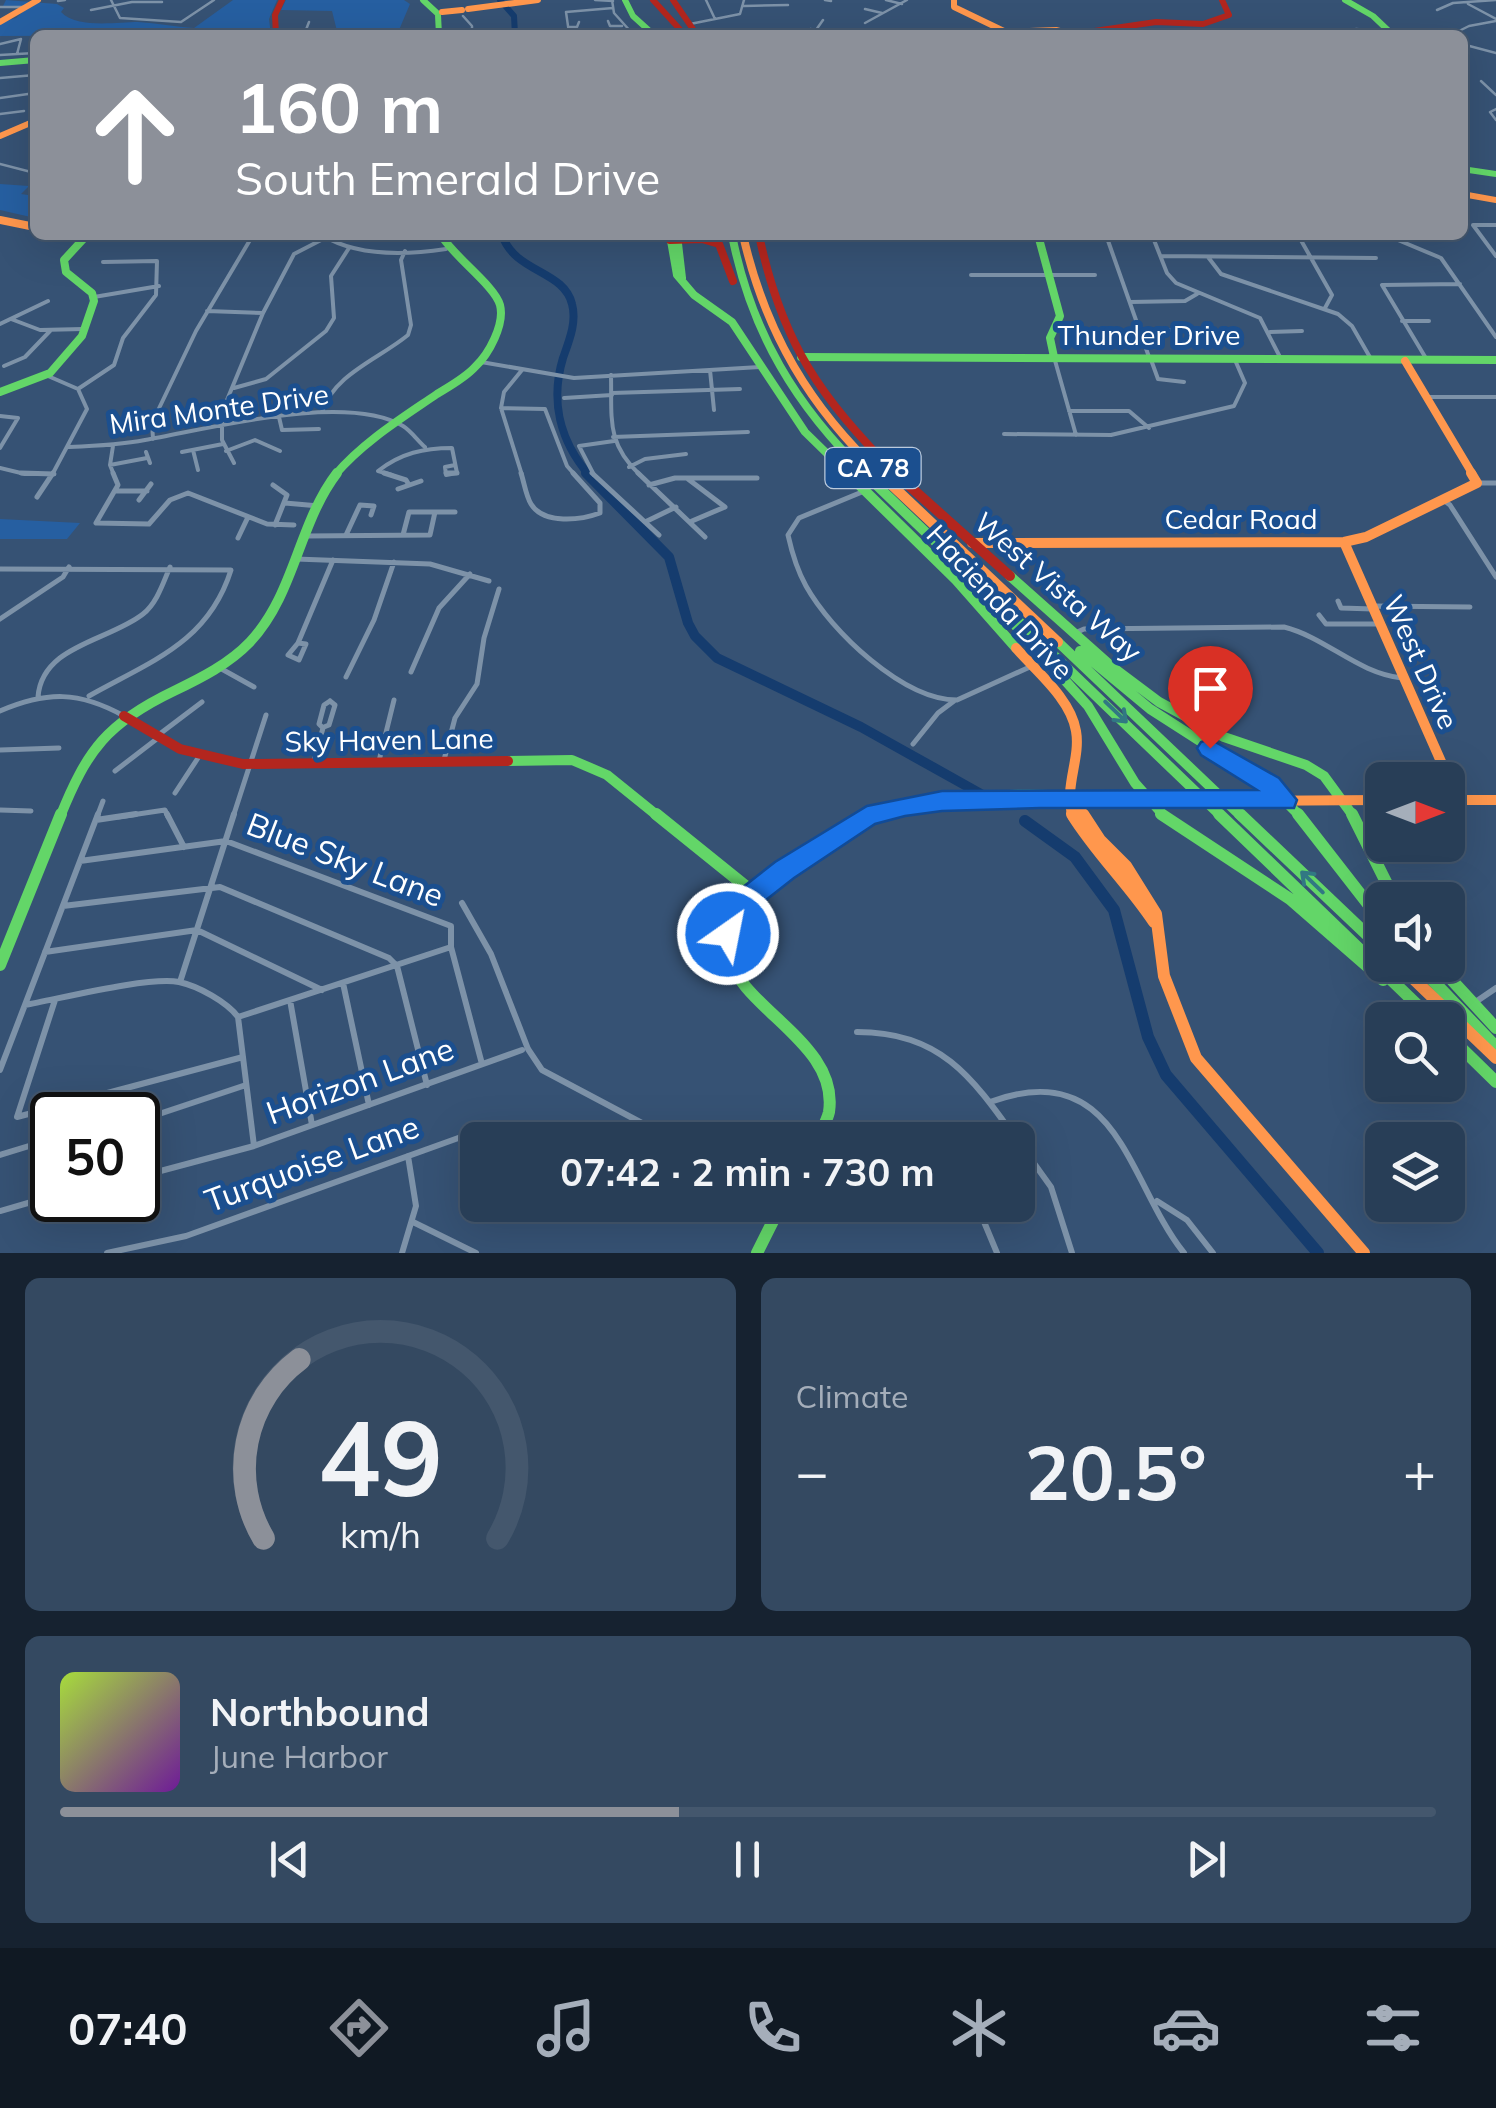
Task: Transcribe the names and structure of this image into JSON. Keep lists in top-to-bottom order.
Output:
{
  "streets": {
    "main road": [
      "Thunder Drive",
      "CA 78",
      "Cedar Road",
      "West Vista Way",
      "Hacienda Drive",
      "West Drive",
      "Sky Haven Lane"
    ],
    "street": [
      "Mira Monte Drive",
      "Blue Sky Lane",
      "Horizon Lane",
      "Turquoise Lane"
    ]
  },
  "crossings": [
    ["Thunder Drive", "West Vista Way"],
    ["Cedar Road", "West Vista Way"],
    ["Cedar Road", "West Drive"],
    ["Blue Sky Lane", "Horizon Lane"]
  ],
  "north": "right",
  "page": {
    "turn": ["160 m", "South Emerald Drive"],
    "limit": "50",
    "trip": "07:42 · 2 min · 730 m",
    "tile": "Climate",
    "heat": ["−", "20.5°", "+"],
    "song": ["Northbound", "June Harbor"],
    "tabs": "07:40",
    "gauge": ["49", "km/h"]
  }
}
